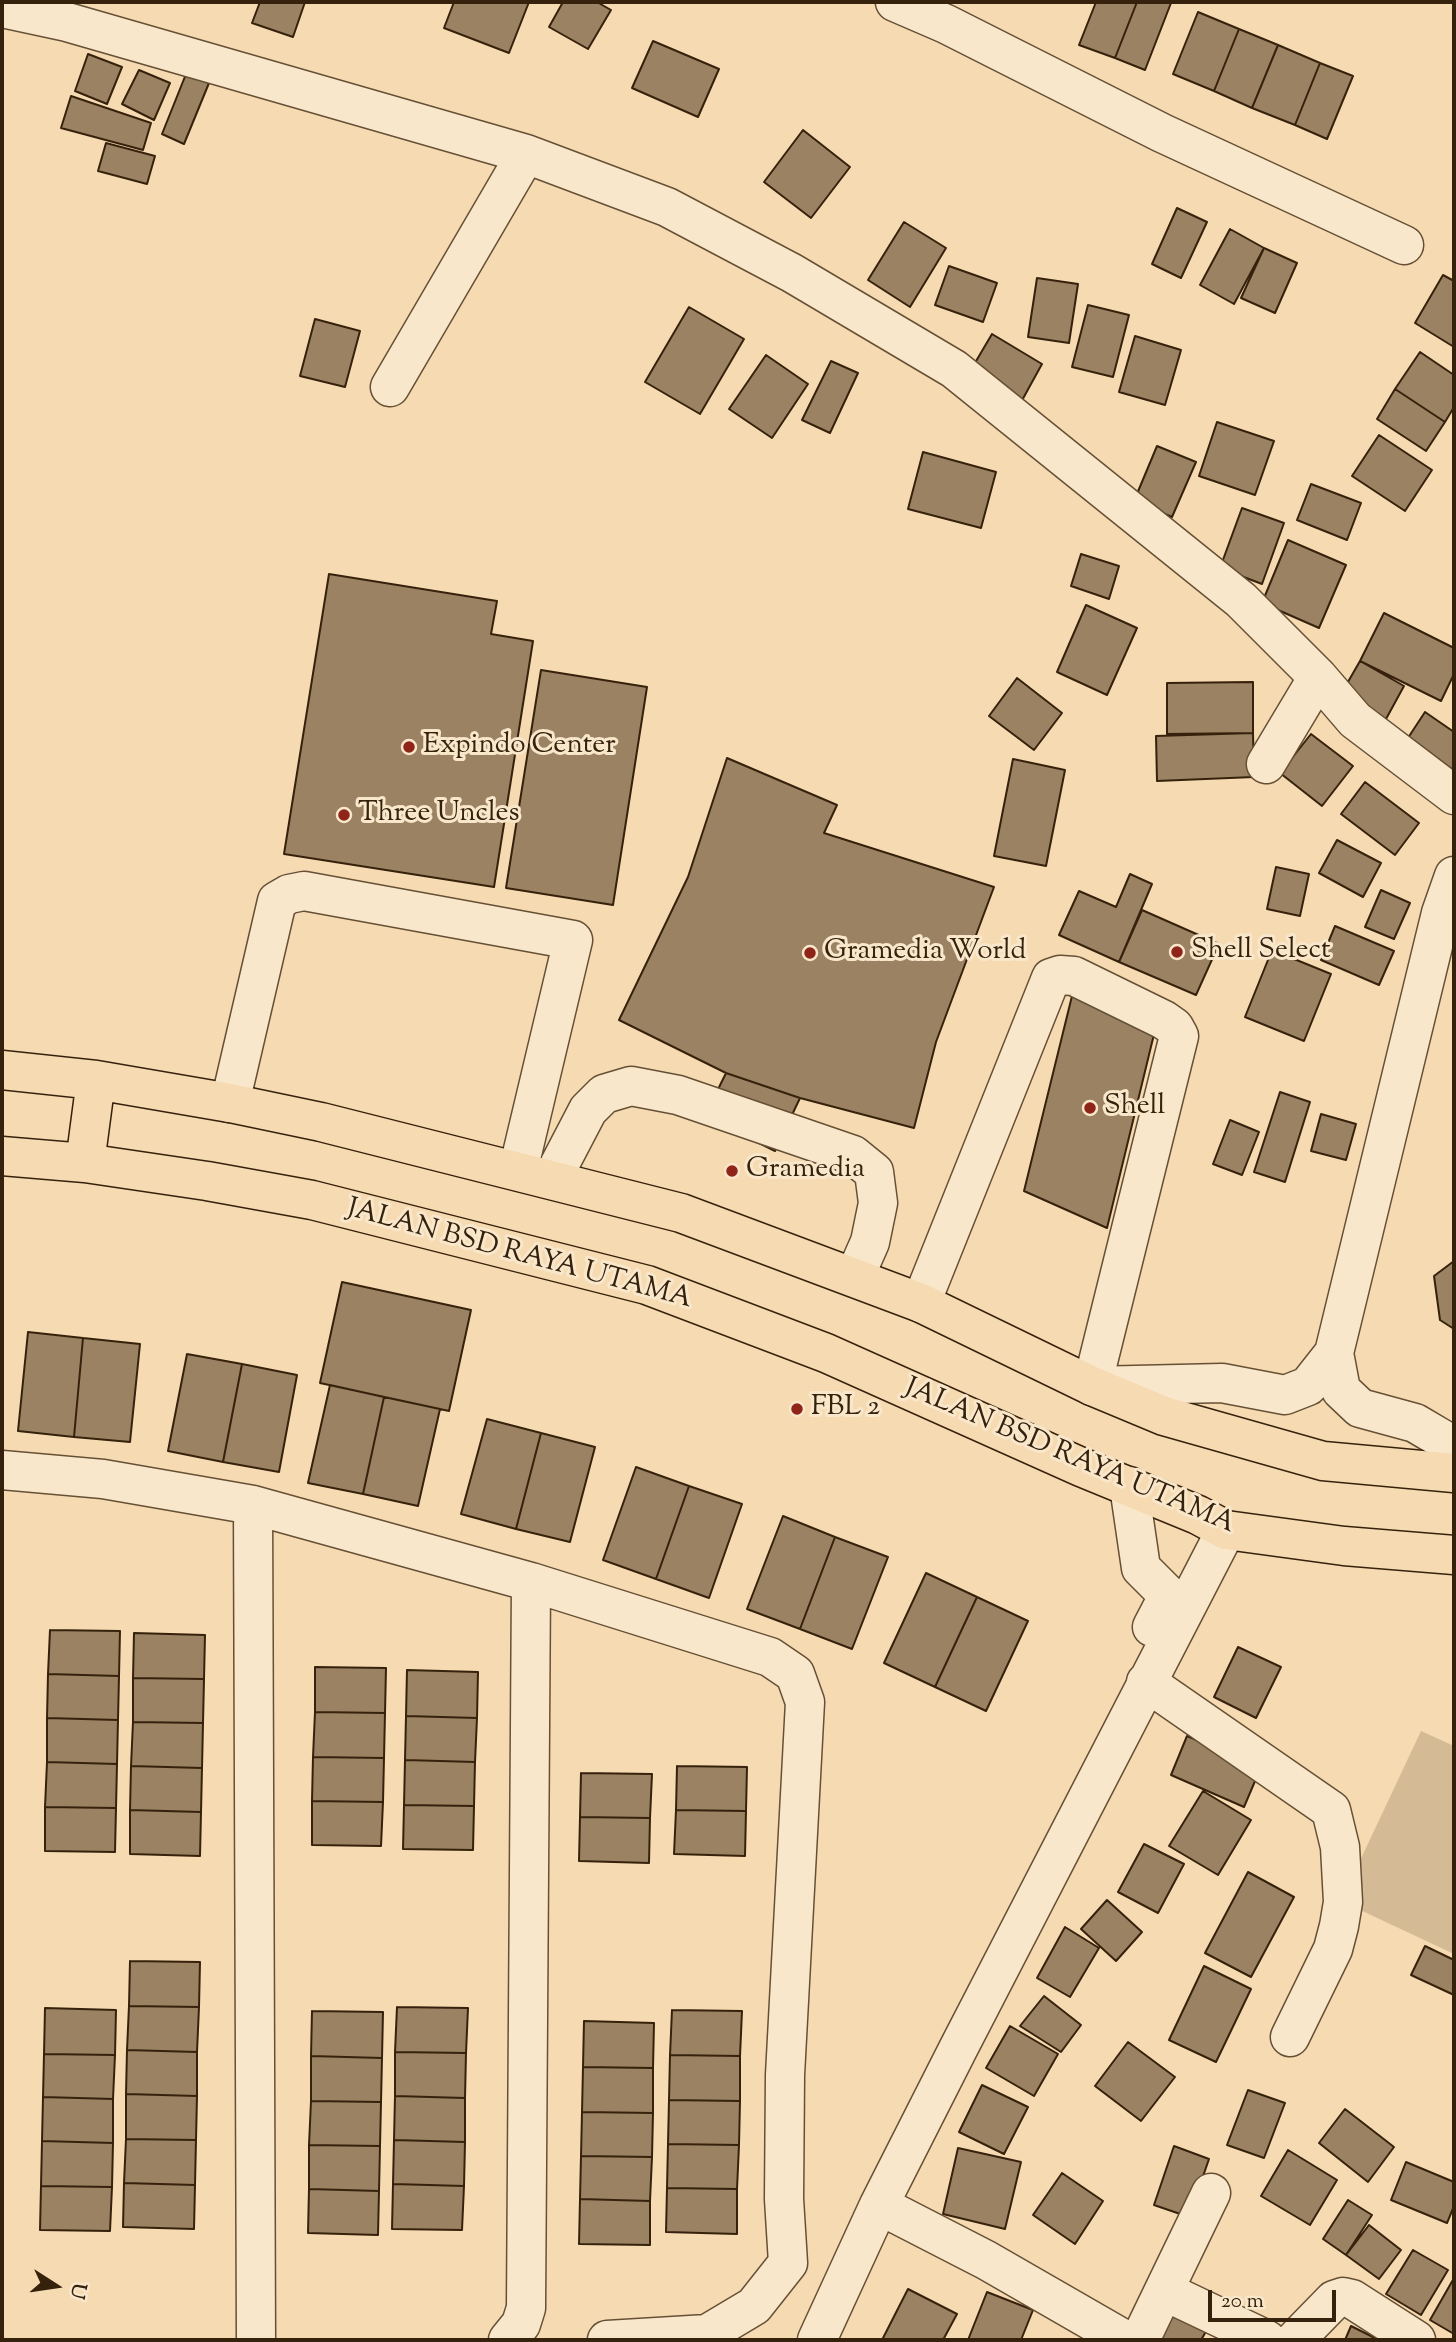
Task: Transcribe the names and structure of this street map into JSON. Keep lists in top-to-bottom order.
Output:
{
  "streets": {
    "main road": ["JALAN BSD RAYA UTAMA"]
  },
  "places": [
    "Expindo Center",
    "Three Uncles",
    "Shell Select",
    "Gramedia World",
    "Shell",
    "Gramedia",
    "FBL 2"
  ],
  "scale_bar": "20 m",
  "north": "right"
}
